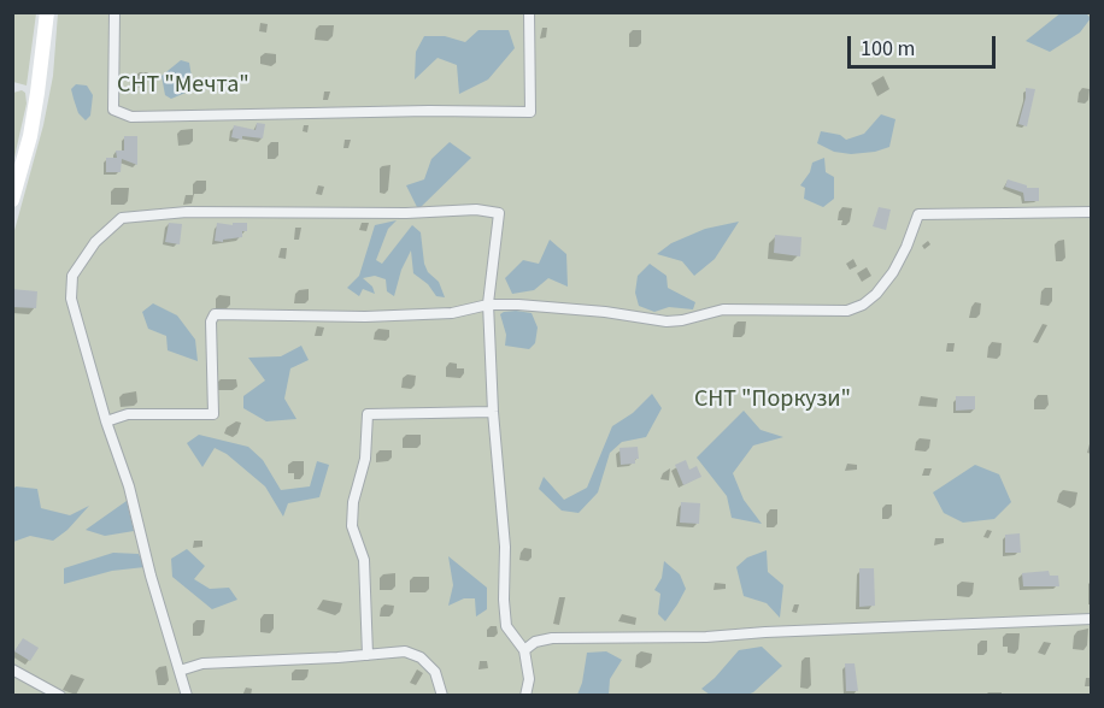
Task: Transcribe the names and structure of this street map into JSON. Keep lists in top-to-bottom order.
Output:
{
  "parks": ["СНТ \"Мечта\"", "СНТ \"Поркузи\""],
  "scale_bar": "100 m"
}
